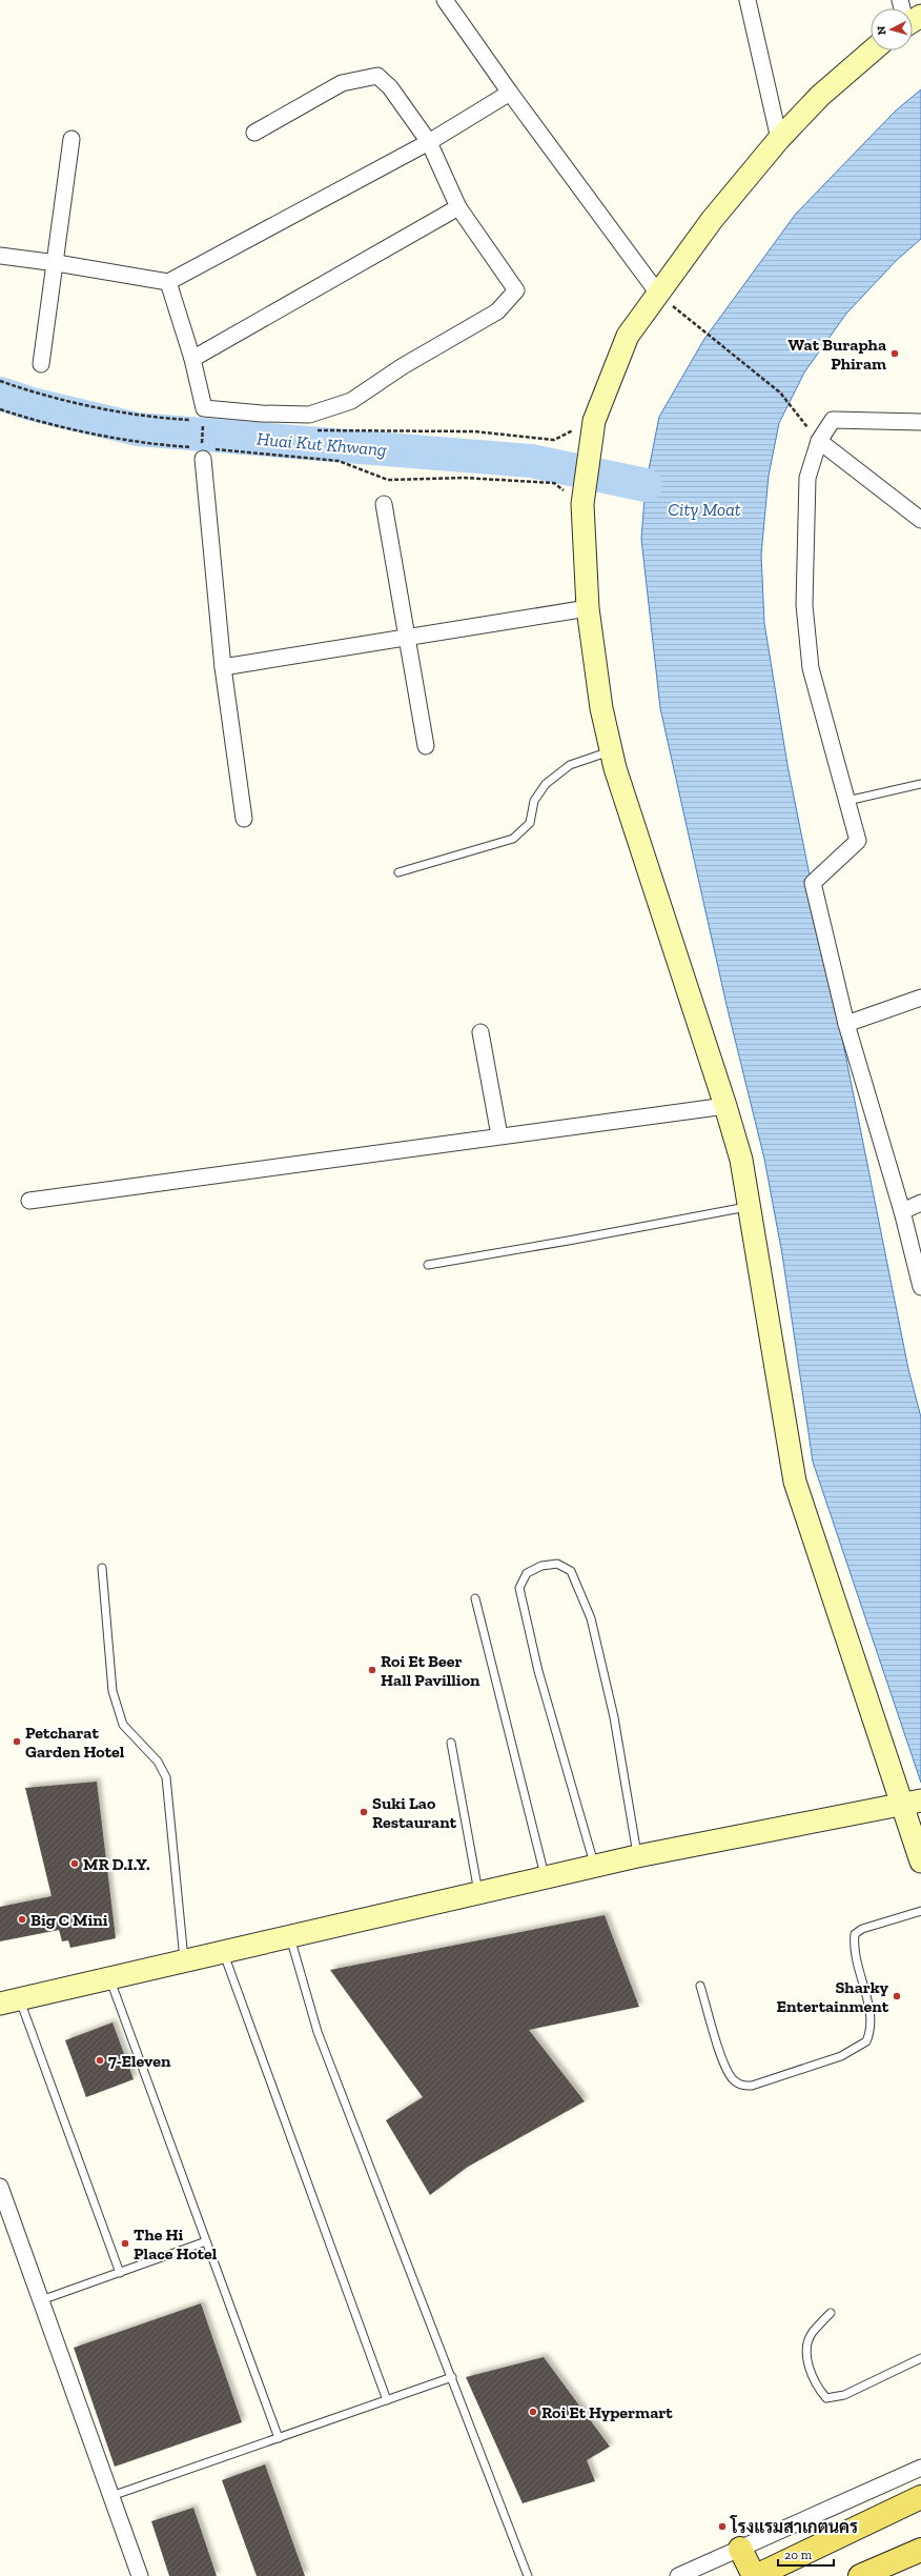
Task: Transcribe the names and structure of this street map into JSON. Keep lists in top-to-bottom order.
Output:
{
  "water": ["Huai Kut Khwang", "City Moat"],
  "places": [
    "Wat Burapha Phiram",
    "Roi Et Beer Hall Pavillion",
    "Petcharat Garden Hotel",
    "Suki Lao Restaurant",
    "MR D.I.Y.",
    "Big C Mini",
    "Sharky Entertainment",
    "7-Eleven",
    "The Hi Place Hotel",
    "Roi Et Hypermart",
    "โรงแรมสาเกตนคร"
  ],
  "scale_bar": "20 m",
  "north": "left"
}
